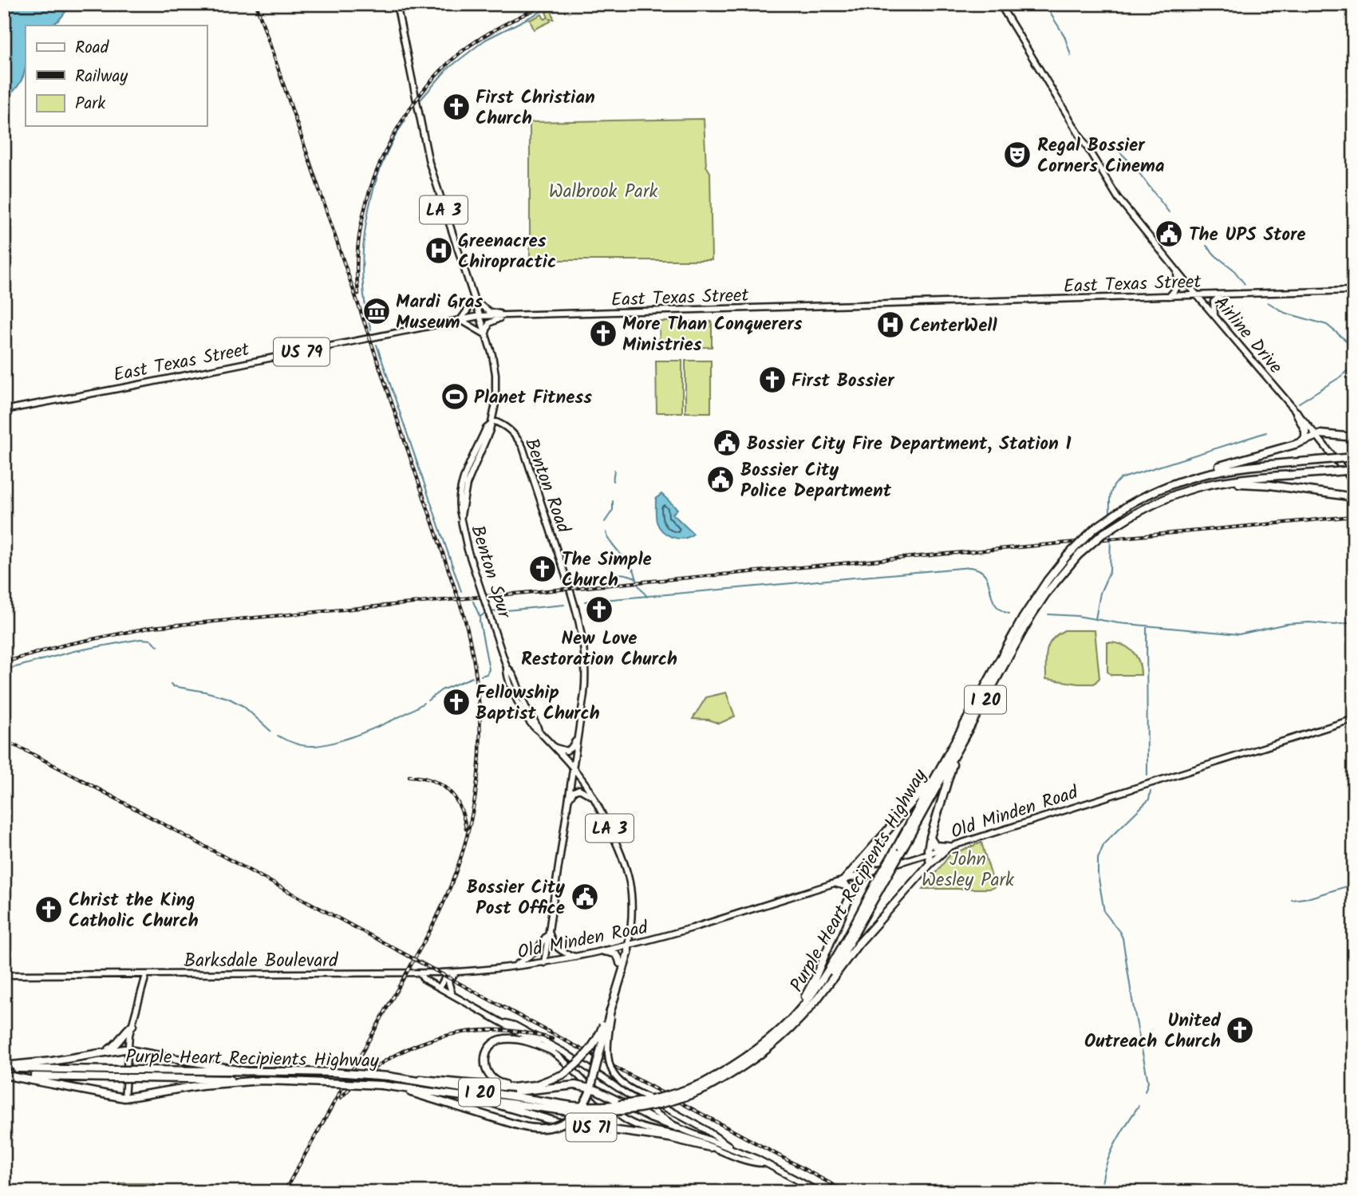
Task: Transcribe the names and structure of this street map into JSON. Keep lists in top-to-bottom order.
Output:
{
  "streets": {
    "highway": ["I 20", "Purple Heart Recipients Highway", "US 71"],
    "main road": [
      "LA 3",
      "East Texas Street",
      "Airline Drive",
      "US 79",
      "Benton Road",
      "Benton Spur",
      "Old Minden Road",
      "Barksdale Boulevard"
    ]
  },
  "crossings": [
    ["LA 3", "East Texas Street"],
    ["LA 3", "Benton Road"],
    ["LA 3", "Benton Spur"],
    ["East Texas Street", "Airline Drive"],
    ["Benton Road", "Benton Spur"],
    ["Benton Road", "Old Minden Road"],
    ["Benton Spur", "Old Minden Road"],
    ["Old Minden Road", "Barksdale Boulevard"],
    ["Purple Heart Recipients Highway", "US 71"]
  ],
  "parks": ["Walbrook Park", "John Wesley Park"],
  "places": {
    "church": [
      "First Christian Church",
      "More Than Conquerers Ministries",
      "First Bossier",
      "The Simple Church",
      "New Love Restoration Church",
      "Fellowship Baptist Church",
      "Christ the King Catholic Church",
      "United Outreach Church"
    ],
    "theatre": ["Regal Bossier Corners Cinema"],
    "public building": [
      "The UPS Store",
      "Bossier City Fire Department, Station 1",
      "Bossier City Police Department",
      "Bossier City Post Office"
    ],
    "hospital": ["Greenacres Chiropractic", "CenterWell"],
    "museum": ["Mardi Gras Museum"],
    "sports": ["Planet Fitness"]
  },
  "legend": ["Road", "Railway", "Park"]
}
